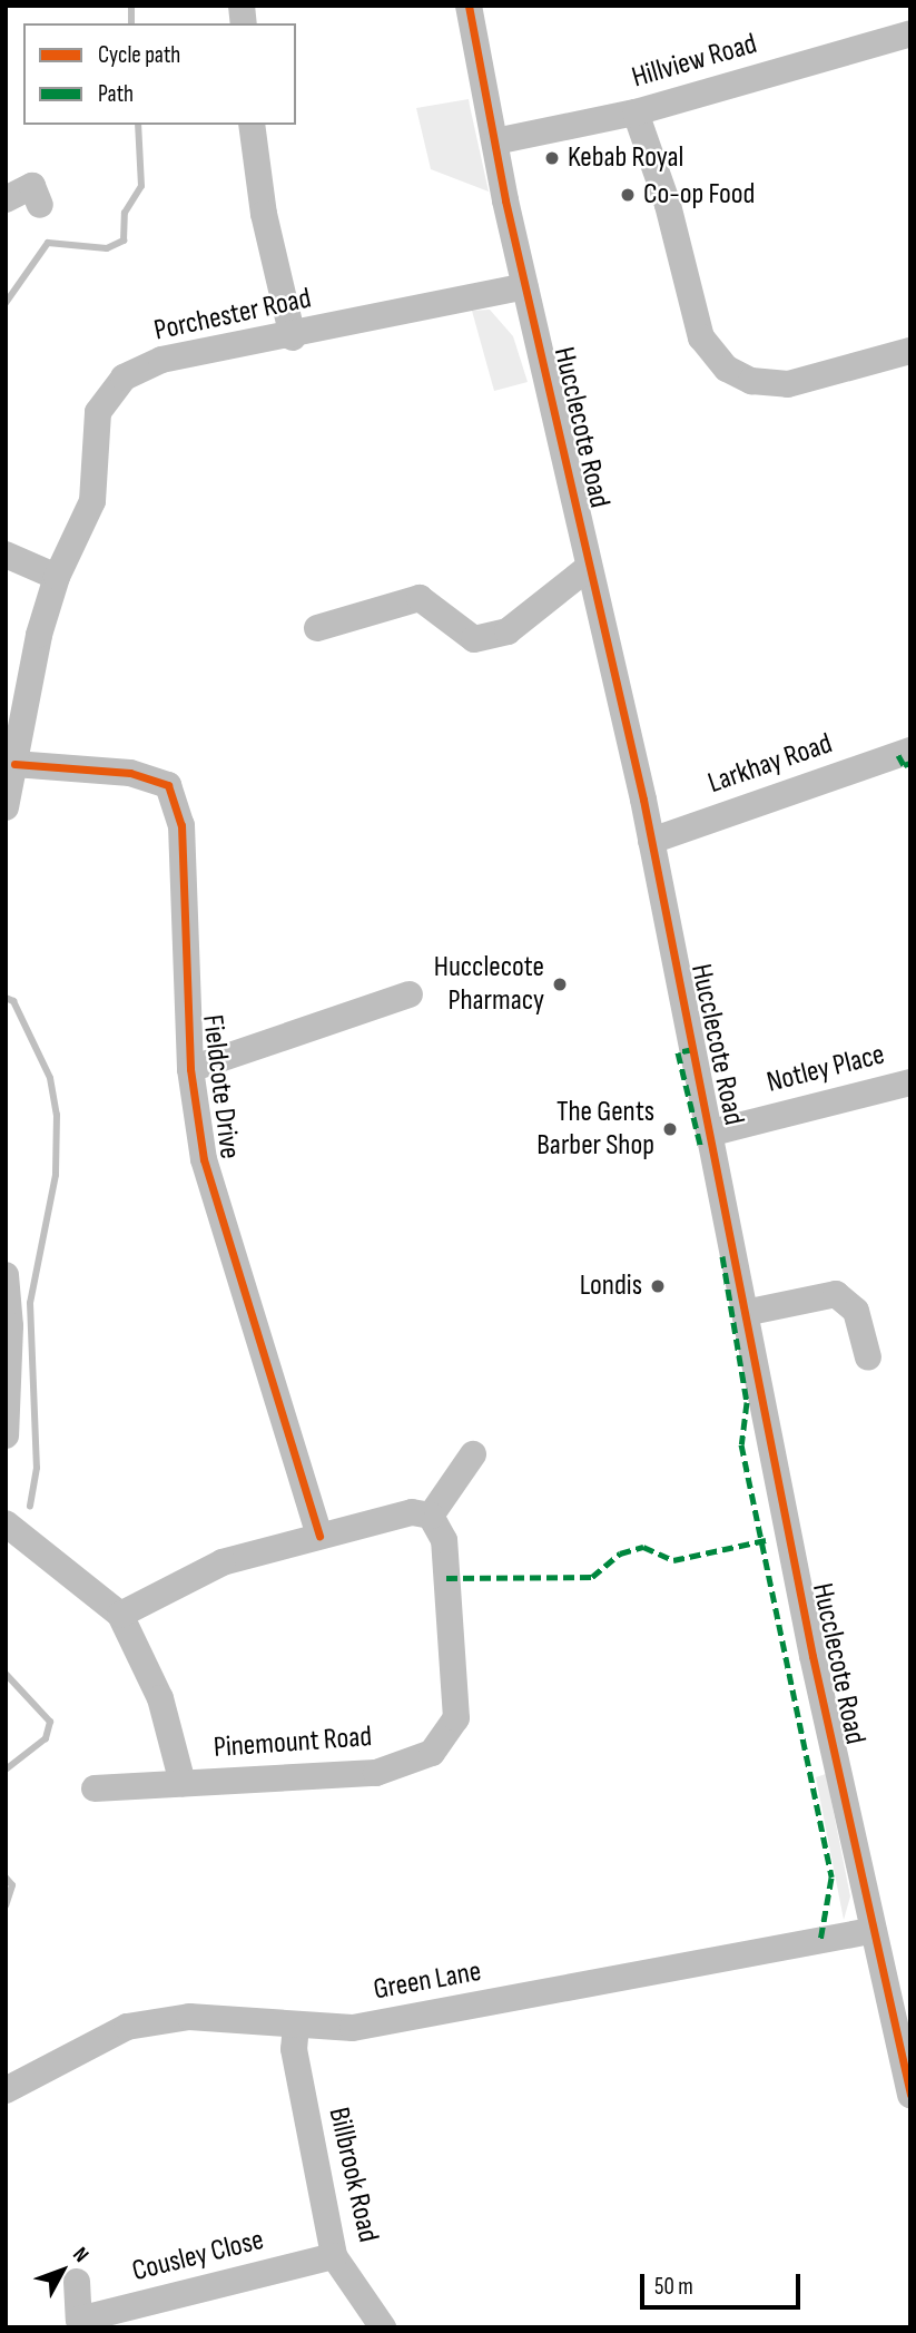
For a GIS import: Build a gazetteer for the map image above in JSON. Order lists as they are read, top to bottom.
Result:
{
  "streets": {
    "street": [
      "Hillview Road",
      "Porchester Road",
      "Hucclecote Road",
      "Larkhay Road",
      "Notley Place",
      "Fieldcote Drive",
      "Pinemount Road",
      "Green Lane",
      "Billbrook Road",
      "Cousley Close"
    ]
  },
  "crossings": [
    ["Hillview Road", "Hucclecote Road"],
    ["Porchester Road", "Hucclecote Road"],
    ["Porchester Road", "Fieldcote Drive"],
    ["Hucclecote Road", "Larkhay Road"],
    ["Hucclecote Road", "Notley Place"],
    ["Hucclecote Road", "Green Lane"],
    ["Green Lane", "Billbrook Road"],
    ["Billbrook Road", "Cousley Close"]
  ],
  "places": [
    "Kebab Royal",
    "Co-op Food",
    "Hucclecote Pharmacy",
    "The Gents Barber Shop",
    "Londis"
  ],
  "legend": ["Cycle path", "Path"],
  "scale_bar": "50 m",
  "north": "top right"
}
